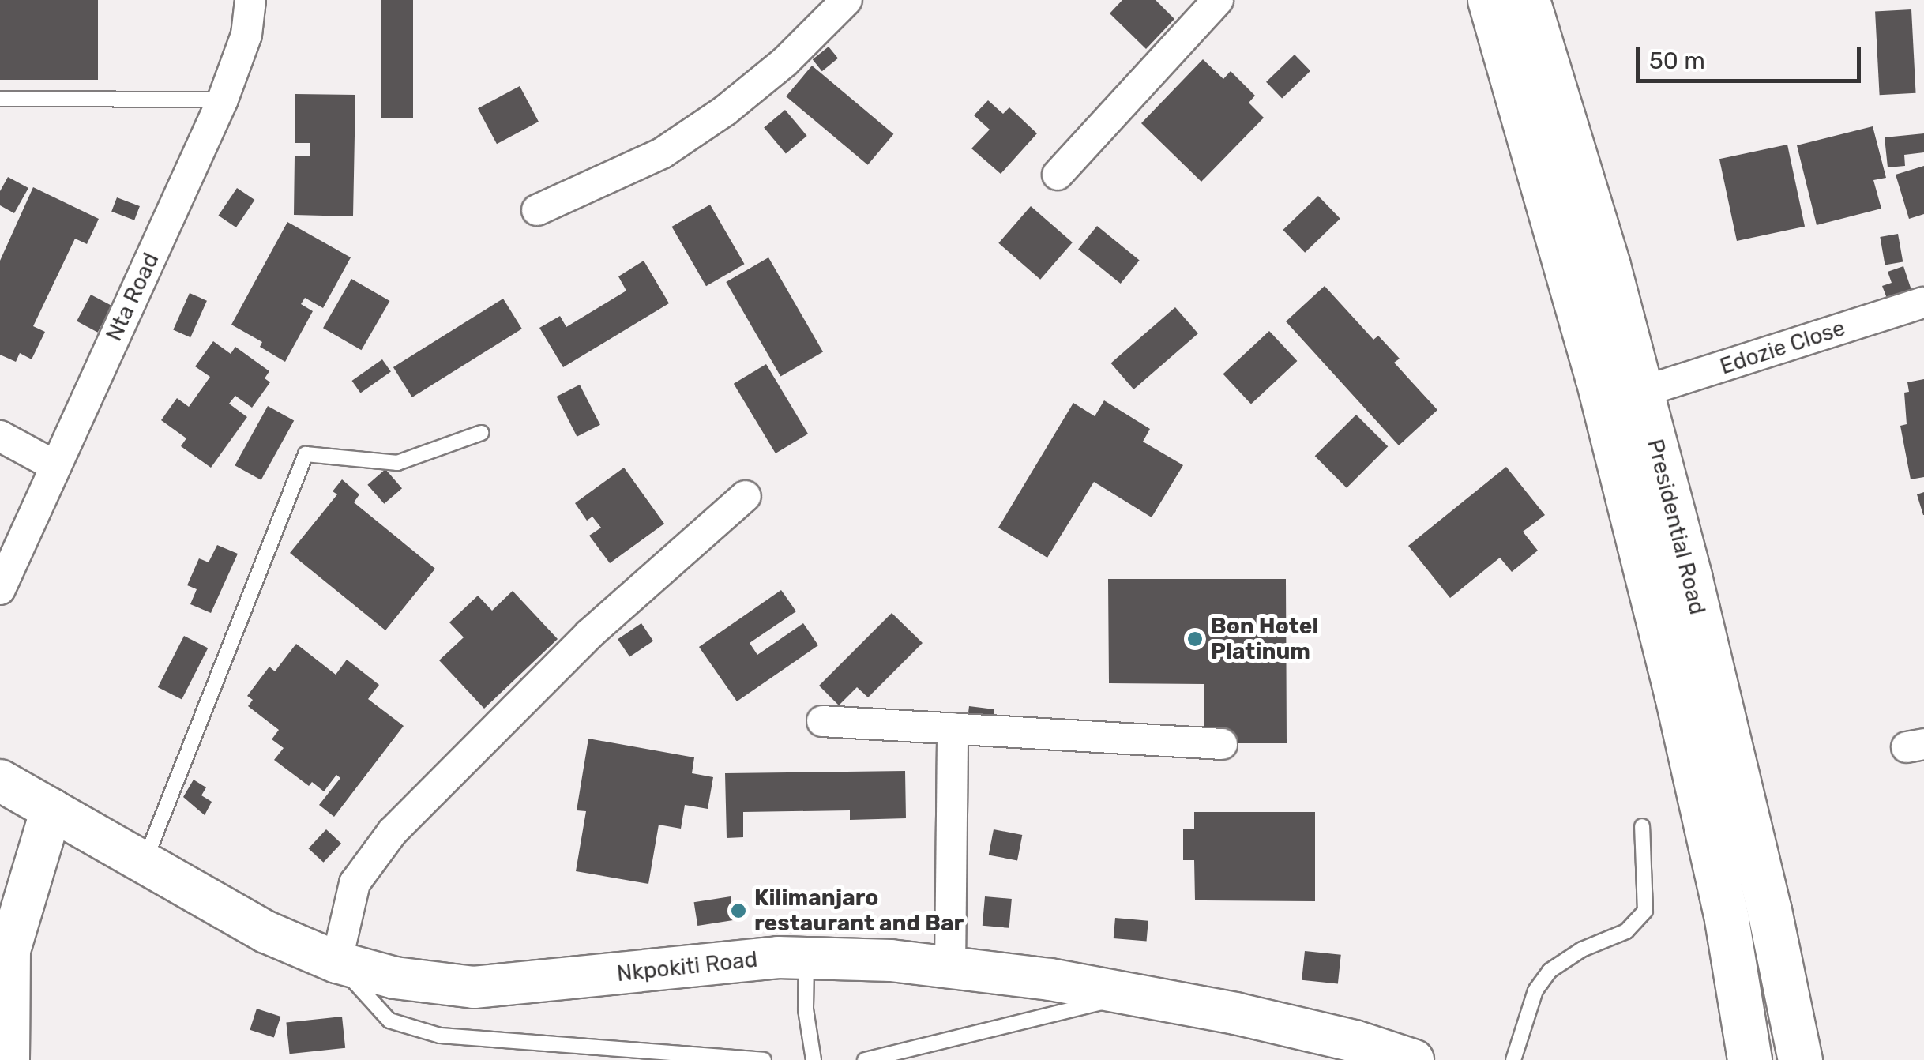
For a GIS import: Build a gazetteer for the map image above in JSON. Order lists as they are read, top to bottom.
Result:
{
  "streets": {
    "main road": ["Presidential Road", "Nkpokiti Road"],
    "street": ["Nta Road", "Edozie Close"]
  },
  "crossings": [
    ["Edozie Close", "Presidential Road"]
  ],
  "places": ["Bon Hotel Platinum", "Kilimanjaro restaurant and Bar"],
  "scale_bar": "50 m"
}
